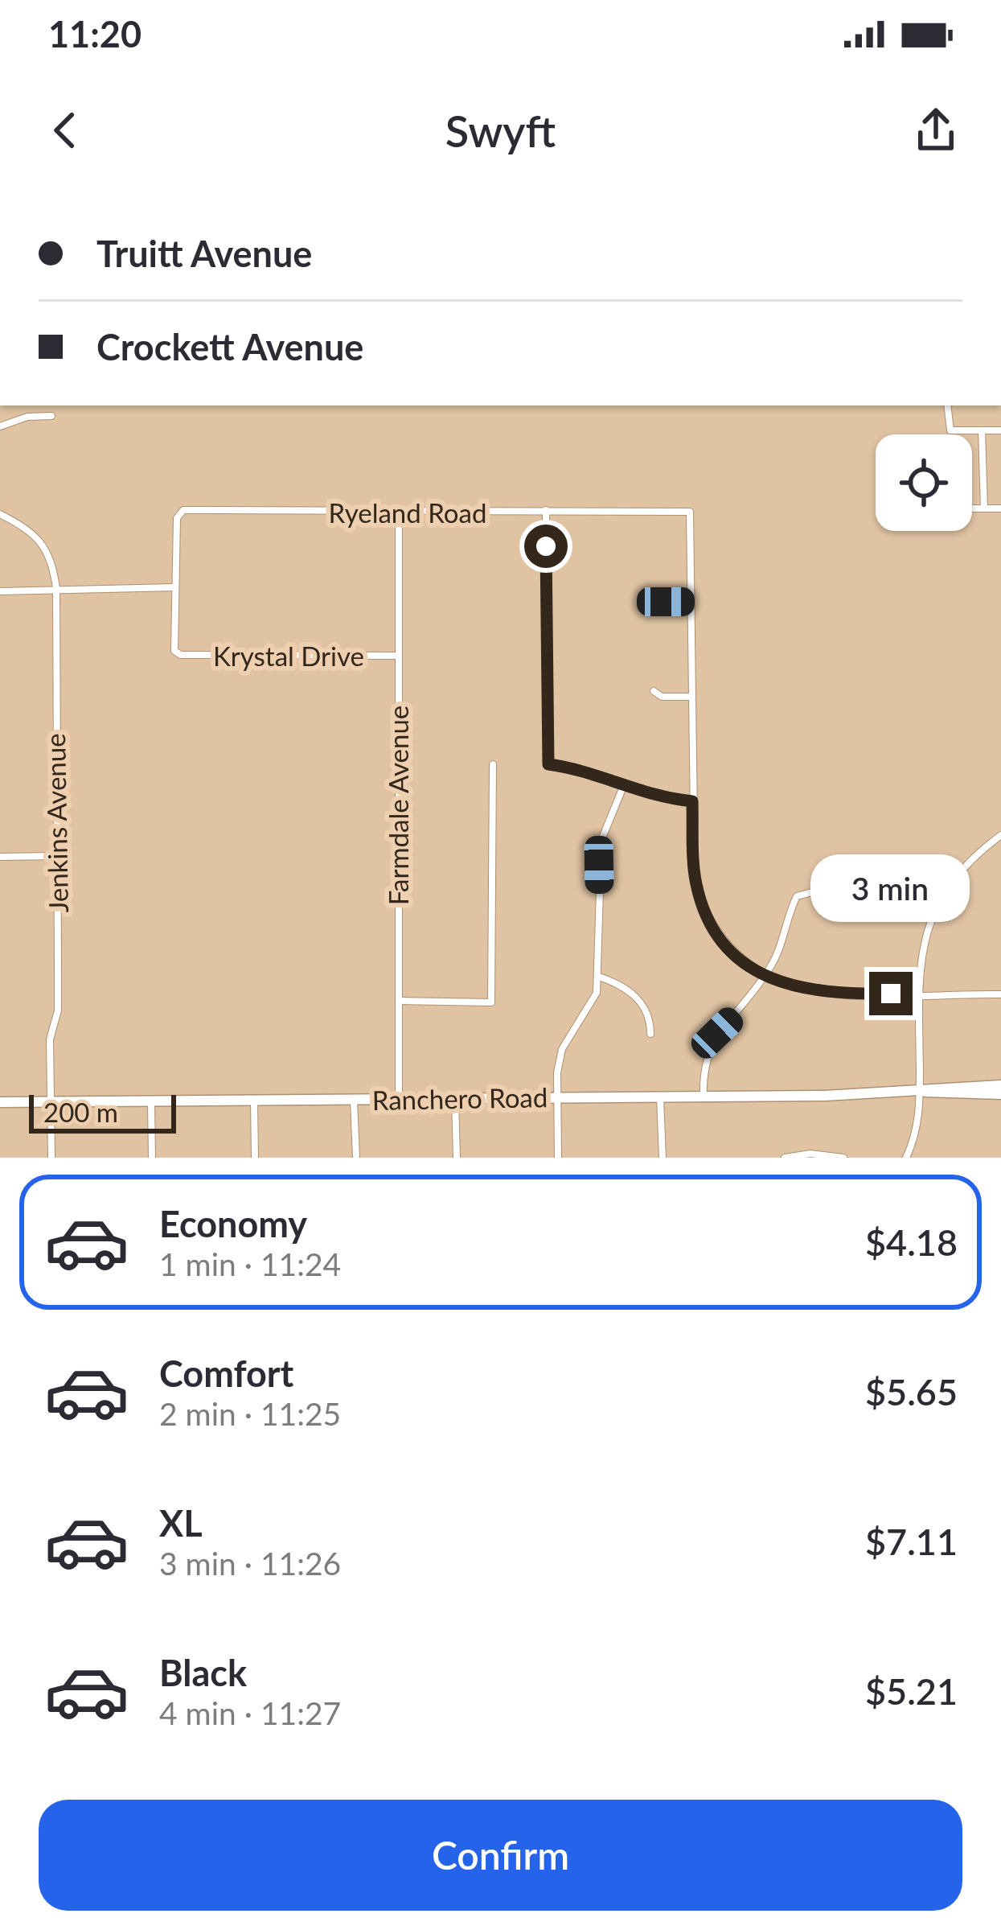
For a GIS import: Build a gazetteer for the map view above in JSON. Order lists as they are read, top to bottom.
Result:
{
  "streets": {
    "main road": ["Ranchero Road"],
    "street": [
      "Ryeland Road",
      "Krystal Drive",
      "Farmdale Avenue",
      "Jenkins Avenue"
    ]
  },
  "crossings": [
    ["Ryeland Road", "Krystal Drive"],
    ["Ryeland Road", "Farmdale Avenue"],
    ["Krystal Drive", "Farmdale Avenue"],
    ["Farmdale Avenue", "Ranchero Road"],
    ["Jenkins Avenue", "Ranchero Road"]
  ],
  "scale_bar": "200 m",
  "page": {
    "status": "11:20",
    "header": "Swyft",
    "banner": ["Truitt Avenue", "Crockett Avenue"],
    "bubble": "3 min",
    "scale": "200 m",
    "list": [
      {
        "name": "Economy",
        "note": "1 min · 11:24",
        "value": "$4.18"
      },
      {
        "name": "Comfort",
        "note": "2 min · 11:25",
        "value": "$5.65"
      },
      {
        "name": "XL",
        "note": "3 min · 11:26",
        "value": "$7.11"
      },
      {
        "name": "Black",
        "note": "4 min · 11:27",
        "value": "$5.21"
      }
    ],
    "buttons": "Confirm"
  }
}
